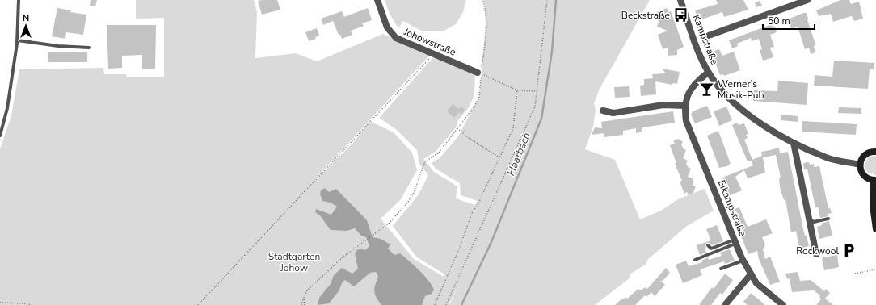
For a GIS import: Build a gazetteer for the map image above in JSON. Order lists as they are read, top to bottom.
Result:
{
  "streets": {
    "street": ["Kampstraße", "Johowstraße", "Eikampstraße"]
  },
  "crossings": [
    ["Kampstraße", "Eikampstraße"]
  ],
  "water": ["Haarbach"],
  "parks": ["Stadtgarten Johow"],
  "places": {
    "bus stop": ["Beckstraße"],
    "bar": ["Werner's Musik-Pub"],
    "parking": ["Rockwool"]
  },
  "scale_bar": "50 m",
  "north": "top"
}
